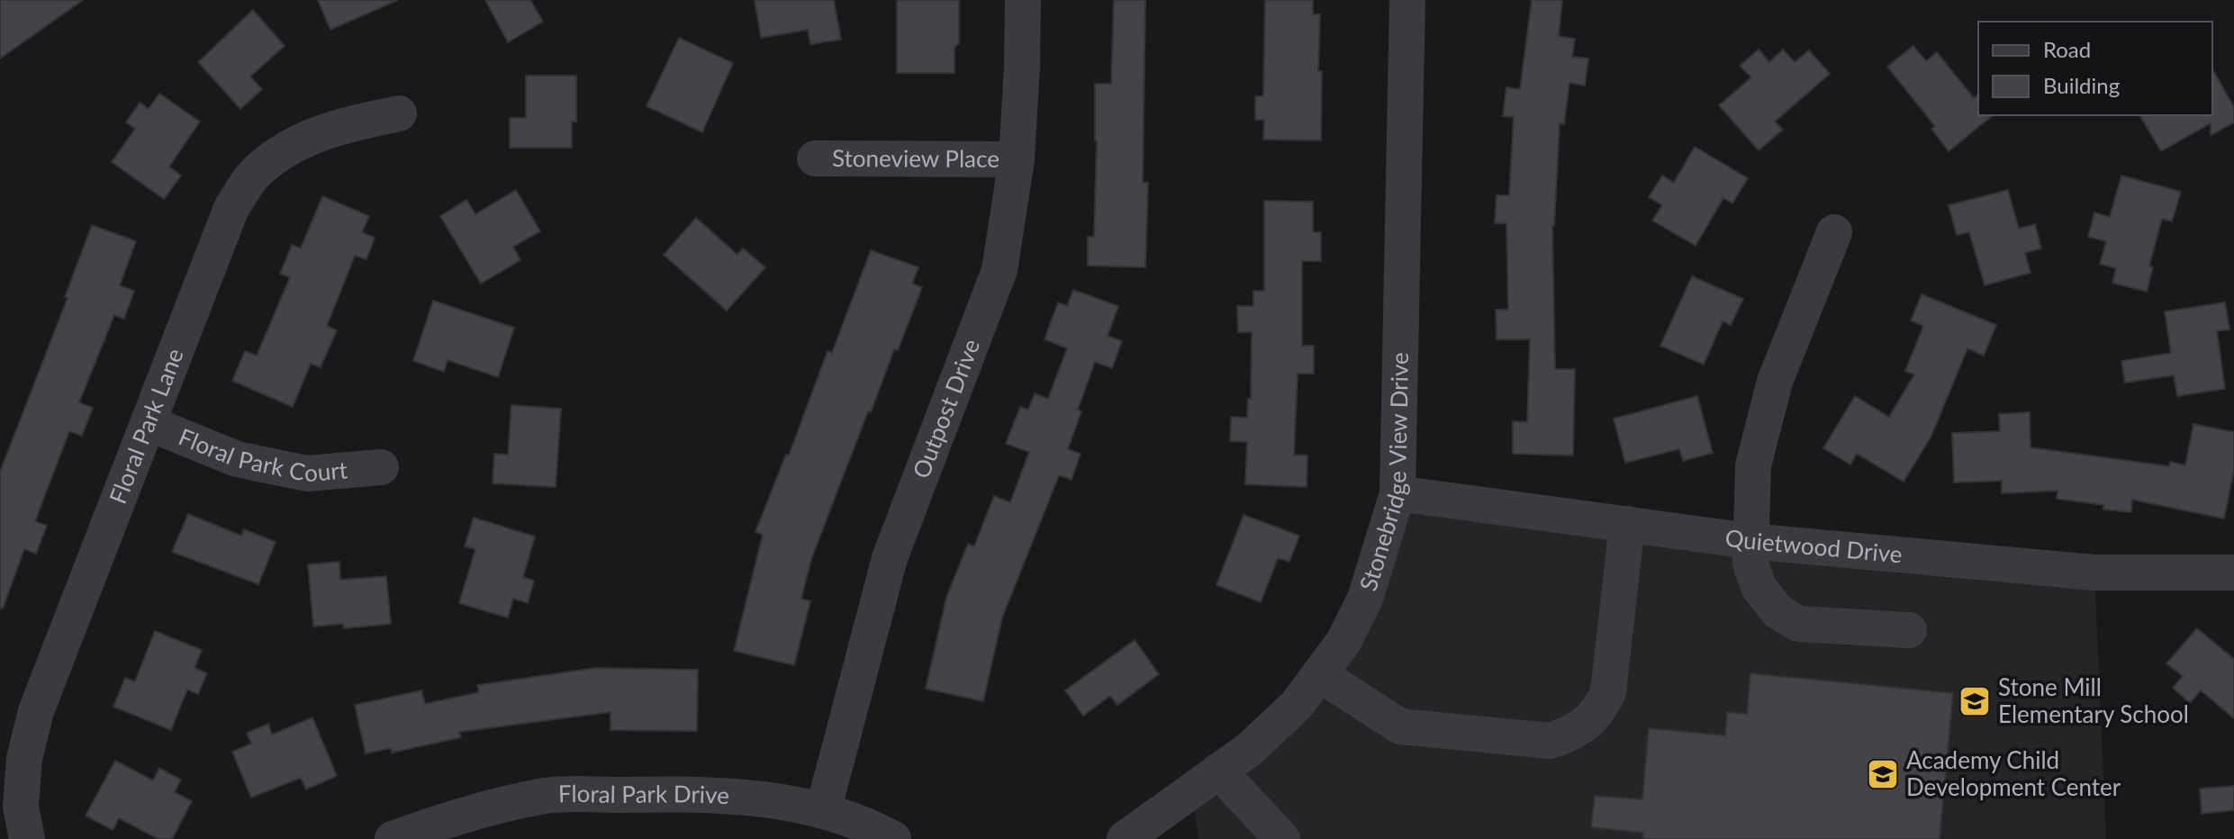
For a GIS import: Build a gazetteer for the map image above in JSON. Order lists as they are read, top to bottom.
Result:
{
  "streets": {
    "street": [
      "Stoneview Place",
      "Outpost Drive",
      "Floral Park Lane",
      "Floral Park Court",
      "Stonebridge View Drive",
      "Quietwood Drive",
      "Floral Park Drive"
    ]
  },
  "crossings": [
    ["Stoneview Place", "Outpost Drive"],
    ["Outpost Drive", "Floral Park Drive"],
    ["Floral Park Lane", "Floral Park Court"],
    ["Stonebridge View Drive", "Quietwood Drive"]
  ],
  "places": {
    "school or university": ["Stone Mill Elementary School", "Academy Child Development Center"]
  },
  "legend": ["Road", "Building"]
}
